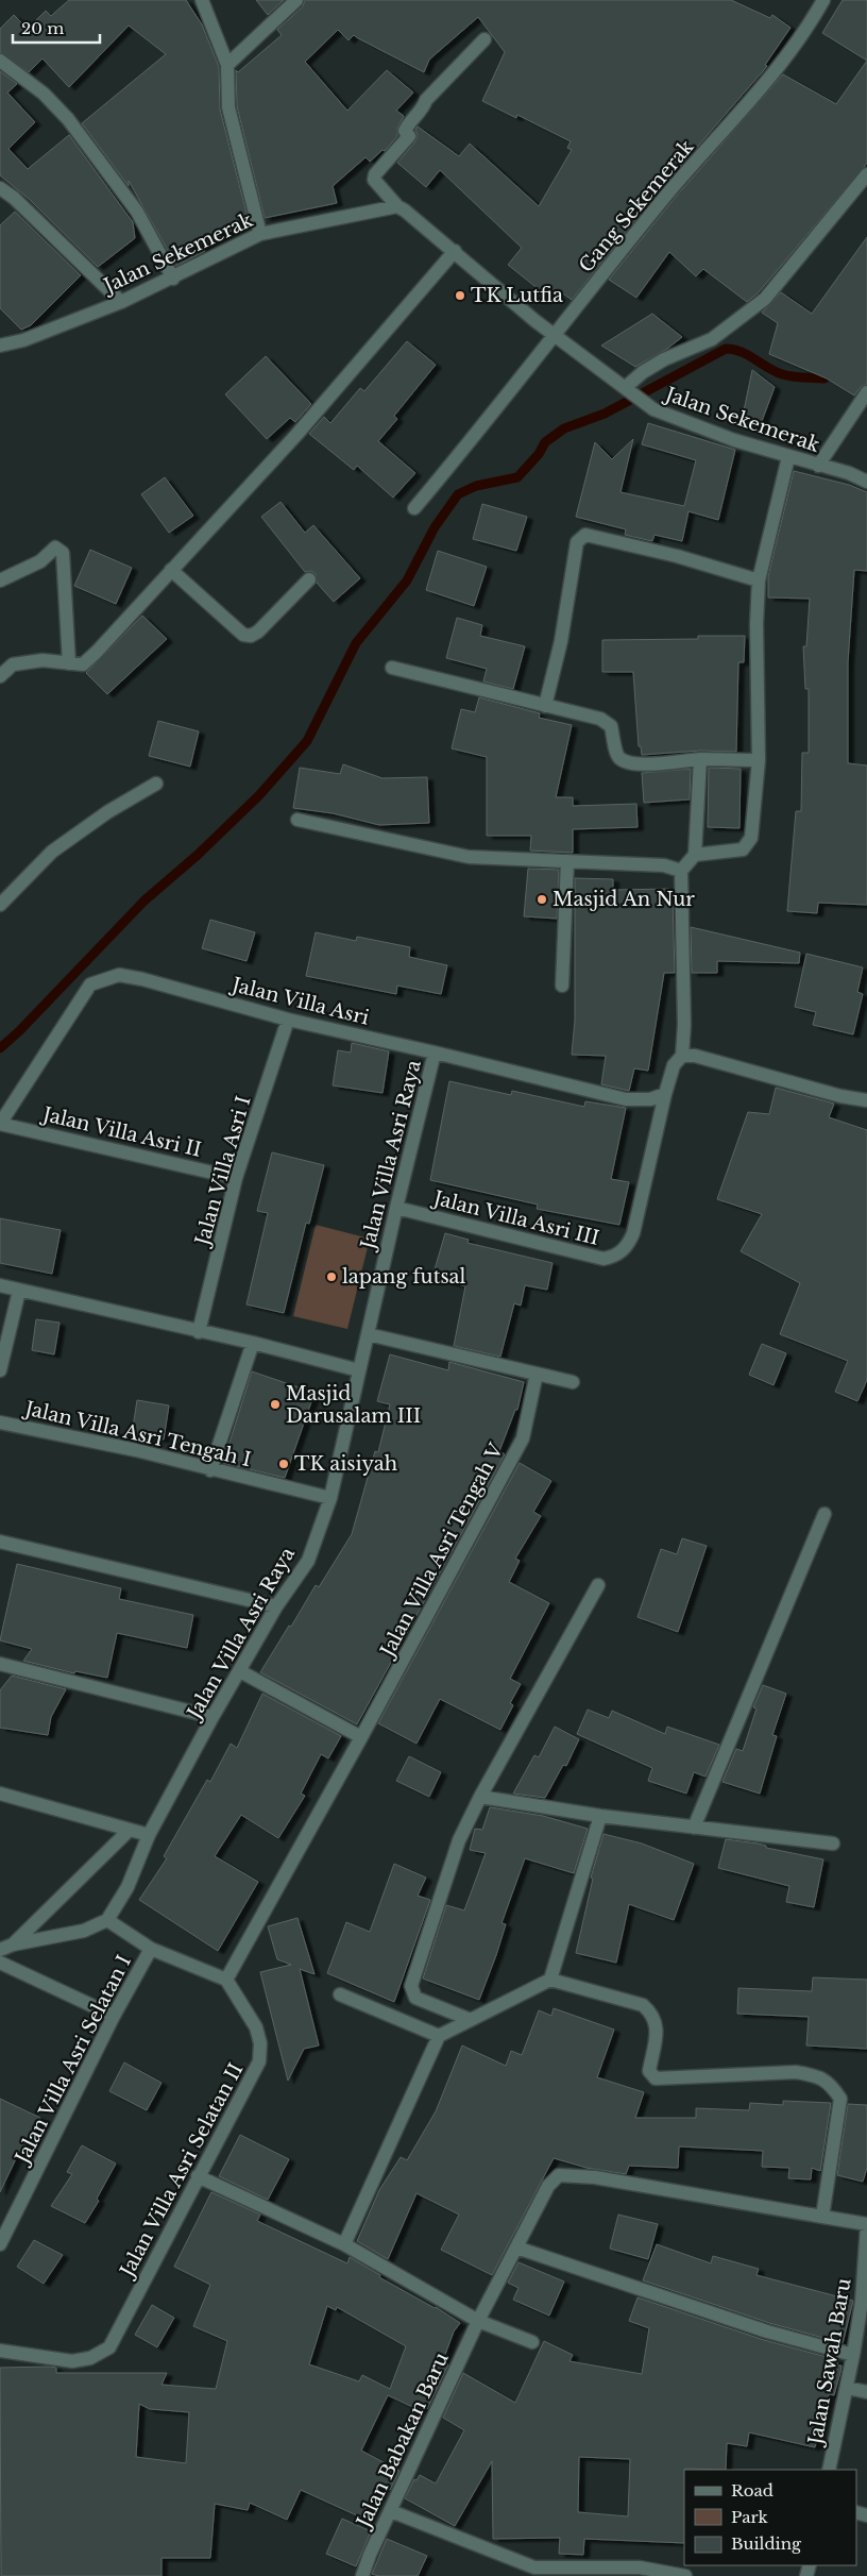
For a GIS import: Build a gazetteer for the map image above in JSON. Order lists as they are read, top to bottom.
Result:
{
  "streets": {
    "street": [
      "Gang Sekemerak",
      "Jalan Sekemerak",
      "Jalan Villa Asri",
      "Jalan Villa Asri II",
      "Jalan Villa Asri Raya",
      "Jalan Villa Asri I",
      "Jalan Villa Asri III",
      "Jalan Villa Asri Tengah I",
      "Jalan Villa Asri Tengah V",
      "Jalan Villa Asri Selatan I",
      "Jalan Villa Asri Selatan II",
      "Jalan Sawah Baru",
      "Jalan Babakan Baru"
    ]
  },
  "crossings": [
    ["Gang Sekemerak", "Jalan Sekemerak"],
    ["Jalan Villa Asri", "Jalan Villa Asri II"],
    ["Jalan Villa Asri", "Jalan Villa Asri Raya"],
    ["Jalan Villa Asri", "Jalan Villa Asri I"],
    ["Jalan Villa Asri", "Jalan Villa Asri III"],
    ["Jalan Villa Asri II", "Jalan Villa Asri I"],
    ["Jalan Villa Asri Raya", "Jalan Villa Asri III"],
    ["Jalan Villa Asri Raya", "Jalan Villa Asri Tengah I"],
    ["Jalan Villa Asri Tengah V", "Jalan Villa Asri Selatan II"]
  ],
  "places": [
    "TK Lutfia",
    "Masjid An Nur",
    "lapang futsal",
    "Masjid Darusalam III",
    "TK aisiyah"
  ],
  "legend": ["Road", "Park", "Building"],
  "scale_bar": "20 m"
}
